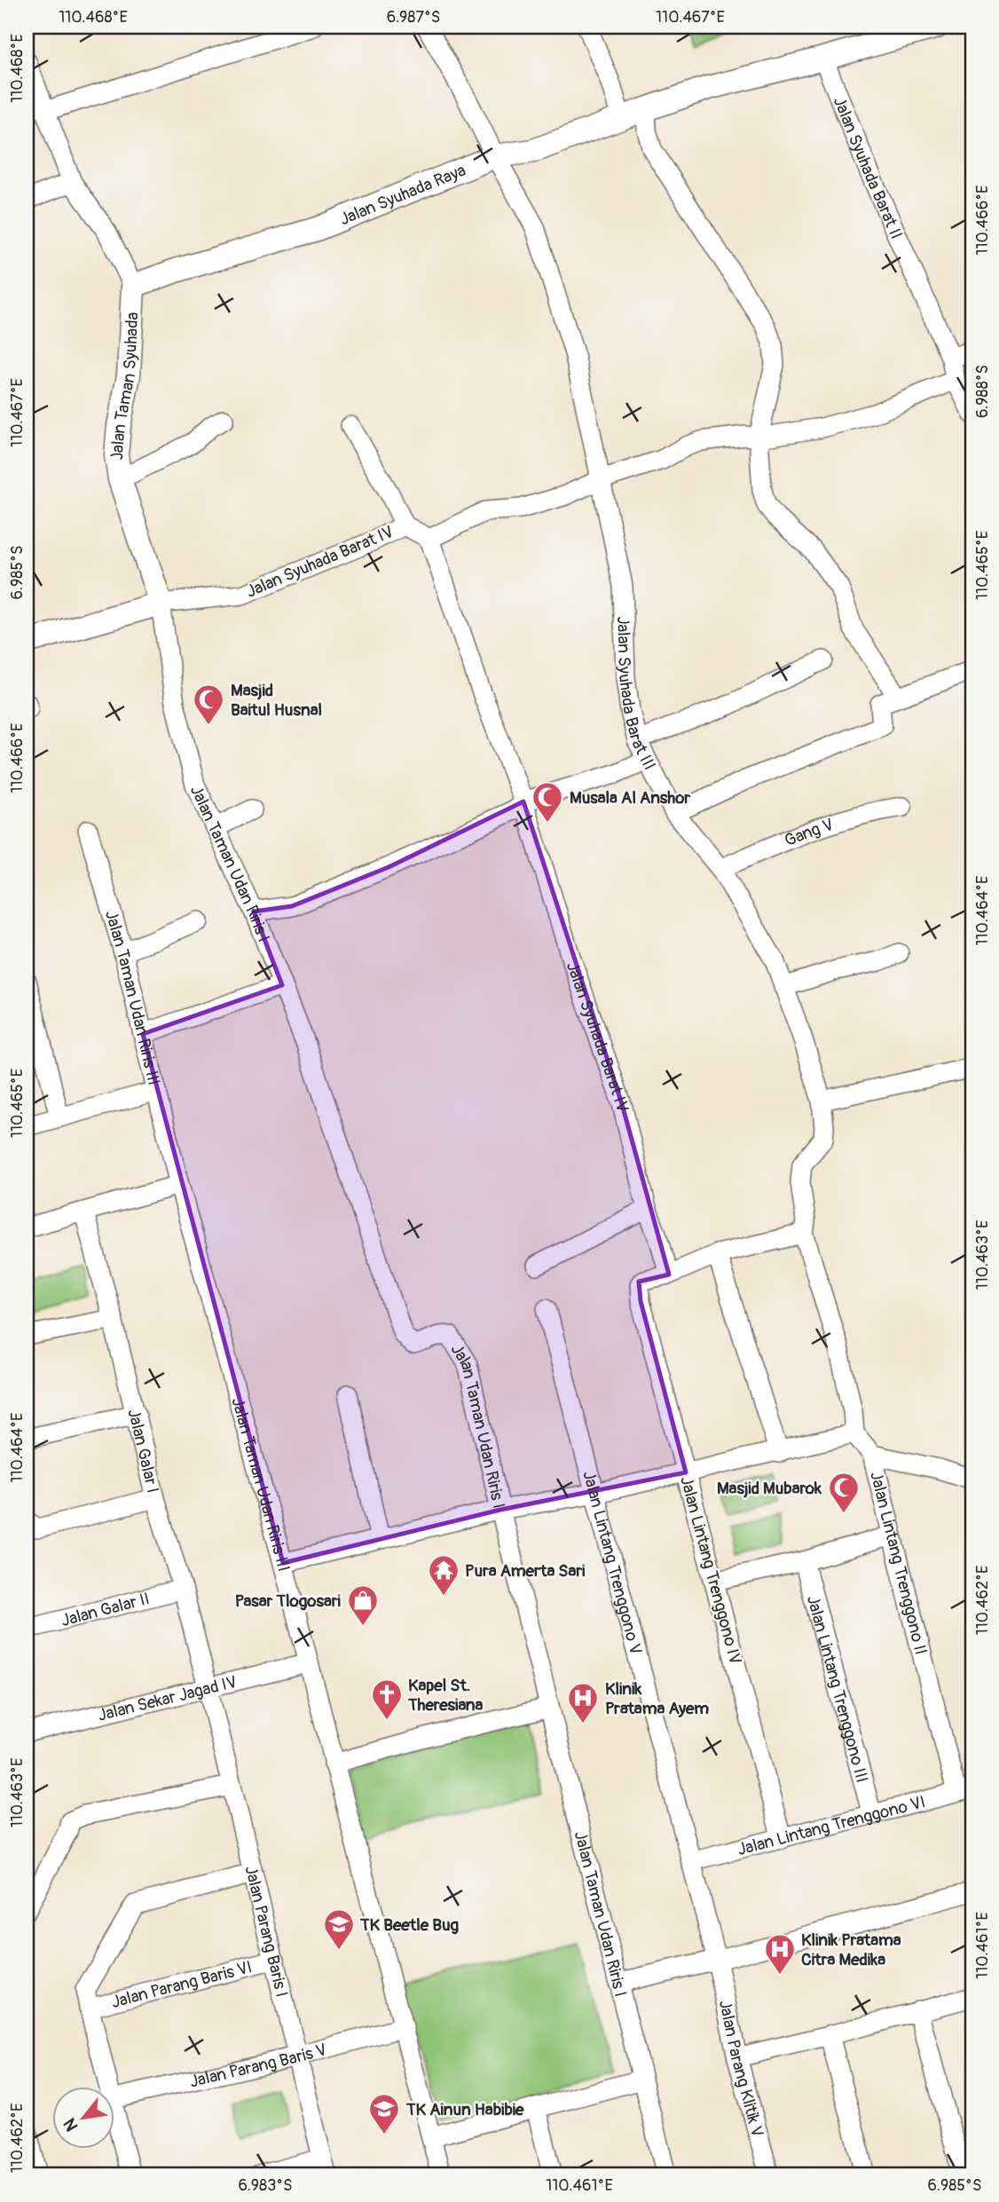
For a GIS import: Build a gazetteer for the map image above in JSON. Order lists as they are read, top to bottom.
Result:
{
  "streets": {
    "street": [
      "Jalan Syuhada Barat II",
      "Jalan Syuhada Raya",
      "Jalan Taman Syuhada",
      "Jalan Syuhada Barat IV",
      "Jalan Syuhada Barat III",
      "Gang V",
      "Jalan Taman Udan Riris I",
      "Jalan Taman Udan Riris III",
      "Jalan Galar I",
      "Jalan Lintang Trenggono V",
      "Jalan Lintang Trenggono II",
      "Jalan Lintang Trenggono IV",
      "Jalan Galar II",
      "Jalan Lintang Trenggono III",
      "Jalan Sekar Jagad IV",
      "Jalan Lintang Trenggono VI",
      "Jalan Parang Baris I",
      "Jalan Parang Baris VI",
      "Jalan Parang Baris V",
      "Jalan Parang Klitik V"
    ]
  },
  "crossings": [
    ["Jalan Syuhada Barat II", "Jalan Syuhada Raya"],
    ["Jalan Syuhada Raya", "Jalan Taman Syuhada"],
    ["Jalan Syuhada Raya", "Jalan Syuhada Barat III"],
    ["Jalan Taman Syuhada", "Jalan Syuhada Barat IV"],
    ["Jalan Taman Syuhada", "Jalan Taman Udan Riris I"],
    ["Jalan Syuhada Barat IV", "Jalan Taman Udan Riris I"],
    ["Jalan Syuhada Barat IV", "Jalan Lintang Trenggono IV"],
    ["Jalan Syuhada Barat III", "Gang V"],
    ["Jalan Taman Udan Riris III", "Jalan Sekar Jagad IV"],
    ["Jalan Taman Udan Riris III", "Jalan Parang Baris V"],
    ["Jalan Galar I", "Jalan Galar II"],
    ["Jalan Galar I", "Jalan Sekar Jagad IV"],
    ["Jalan Galar I", "Jalan Parang Baris I"],
    ["Jalan Lintang Trenggono V", "Jalan Lintang Trenggono VI"],
    ["Jalan Lintang Trenggono V", "Jalan Parang Klitik V"],
    ["Jalan Lintang Trenggono II", "Jalan Lintang Trenggono VI"],
    ["Jalan Lintang Trenggono IV", "Jalan Lintang Trenggono VI"],
    ["Jalan Lintang Trenggono III", "Jalan Lintang Trenggono VI"],
    ["Jalan Sekar Jagad IV", "Jalan Parang Baris I"],
    ["Jalan Parang Baris I", "Jalan Parang Baris VI"],
    ["Jalan Parang Baris I", "Jalan Parang Baris V"]
  ],
  "places": {
    "mosque": ["Masjid Baitul Husnal", "Musala Al Anshor", "Masjid Mubarok"],
    "temple": ["Pura Amerta Sari"],
    "shop": ["Pasar Tlogosari"],
    "church": ["Kapel St. Theresiana"],
    "hospital": ["Klinik Pratama Ayem", "Klinik Pratama Citra Medika"],
    "school or university": ["TK Beetle Bug", "TK Ainun Habibie"]
  },
  "north": "bottom left",
  "coordinates": [
    "110.468°E",
    "6.987°S",
    "110.467°E",
    "110.466°E",
    "6.988°S",
    "110.465°E",
    "6.985°S",
    "110.464°E",
    "110.463°E",
    "110.462°E",
    "110.461°E",
    "6.983°S"
  ]
}
